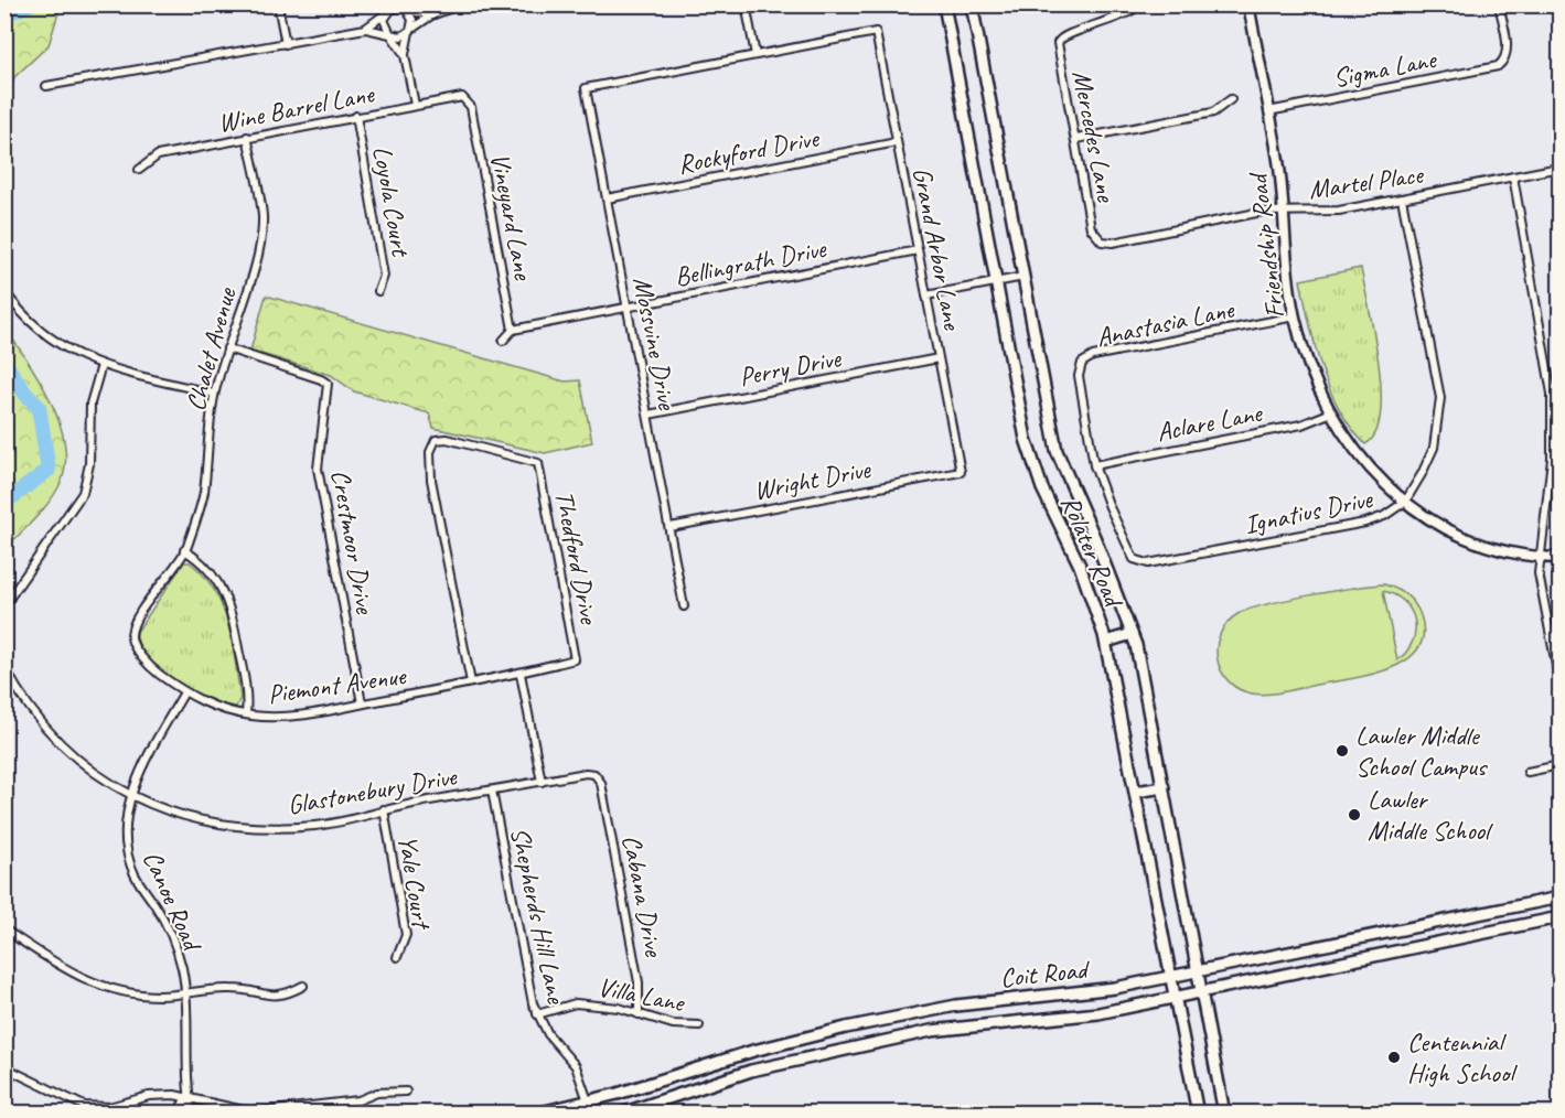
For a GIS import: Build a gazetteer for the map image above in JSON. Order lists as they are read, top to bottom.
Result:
{
  "streets": {
    "main road": ["Rolater Road", "Coit Road"],
    "street": [
      "Sigma Lane",
      "Wine Barrel Lane",
      "Mercedes Lane",
      "Rockyford Drive",
      "Martel Place",
      "Loyola Court",
      "Vineyard Lane",
      "Friendship Road",
      "Grand Arbor Lane",
      "Bellingrath Drive",
      "Anastasia Lane",
      "Mossvine Drive",
      "Chalet Avenue",
      "Perry Drive",
      "Aclare Lane",
      "Wright Drive",
      "Ignatius Drive",
      "Crestmoor Drive",
      "Thedford Drive",
      "Piemont Avenue",
      "Glastonebury Drive",
      "Yale Court",
      "Cabana Drive",
      "Canoe Road",
      "Shepherds Hill Lane",
      "Villa Lane"
    ]
  },
  "crossings": [
    ["Sigma Lane", "Friendship Road"],
    ["Wine Barrel Lane", "Loyola Court"],
    ["Wine Barrel Lane", "Vineyard Lane"],
    ["Wine Barrel Lane", "Chalet Avenue"],
    ["Mercedes Lane", "Martel Place"],
    ["Rockyford Drive", "Grand Arbor Lane"],
    ["Rockyford Drive", "Mossvine Drive"],
    ["Martel Place", "Friendship Road"],
    ["Martel Place", "Ignatius Drive"],
    ["Vineyard Lane", "Bellingrath Drive"],
    ["Friendship Road", "Anastasia Lane"],
    ["Friendship Road", "Aclare Lane"],
    ["Friendship Road", "Ignatius Drive"],
    ["Grand Arbor Lane", "Bellingrath Drive"],
    ["Grand Arbor Lane", "Mossvine Drive"],
    ["Grand Arbor Lane", "Perry Drive"],
    ["Grand Arbor Lane", "Wright Drive"],
    ["Bellingrath Drive", "Mossvine Drive"],
    ["Anastasia Lane", "Aclare Lane"],
    ["Anastasia Lane", "Ignatius Drive"],
    ["Mossvine Drive", "Perry Drive"],
    ["Mossvine Drive", "Wright Drive"],
    ["Chalet Avenue", "Crestmoor Drive"],
    ["Chalet Avenue", "Piemont Avenue"],
    ["Aclare Lane", "Ignatius Drive"],
    ["Crestmoor Drive", "Piemont Avenue"],
    ["Rolater Road", "Coit Road"],
    ["Thedford Drive", "Piemont Avenue"],
    ["Piemont Avenue", "Canoe Road"],
    ["Glastonebury Drive", "Yale Court"],
    ["Glastonebury Drive", "Cabana Drive"],
    ["Glastonebury Drive", "Canoe Road"],
    ["Glastonebury Drive", "Shepherds Hill Lane"],
    ["Cabana Drive", "Villa Lane"],
    ["Shepherds Hill Lane", "Coit Road"],
    ["Shepherds Hill Lane", "Villa Lane"]
  ],
  "places": ["Lawler Middle School Campus", "Lawler Middle School", "Centennial High School"]
}
